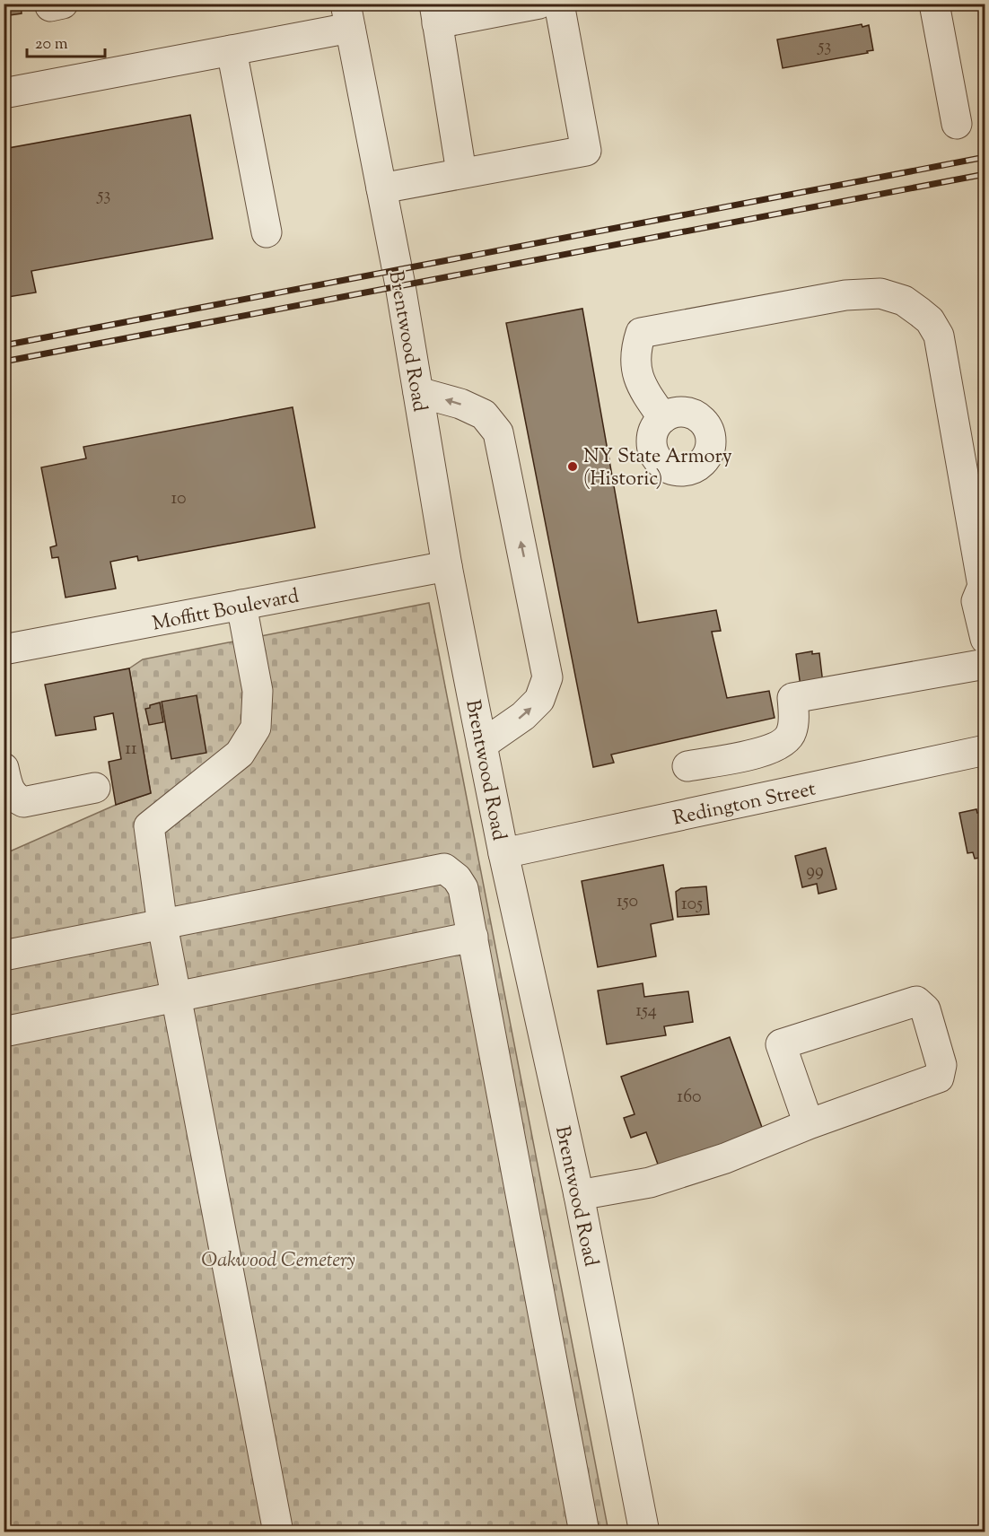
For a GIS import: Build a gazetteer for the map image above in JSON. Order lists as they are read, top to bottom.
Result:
{
  "streets": {
    "street": ["Brentwood Road", "Moffitt Boulevard", "Redington Street"]
  },
  "crossings": [
    ["Brentwood Road", "Moffitt Boulevard"],
    ["Brentwood Road", "Redington Street"]
  ],
  "parks": ["Oakwood Cemetery"],
  "places": ["NY State Armory (Historic)"],
  "house_numbers": [
    "53",
    "53",
    "10",
    "11",
    "99",
    "150",
    "105",
    "154",
    "160"
  ],
  "scale_bar": "20 m"
}
